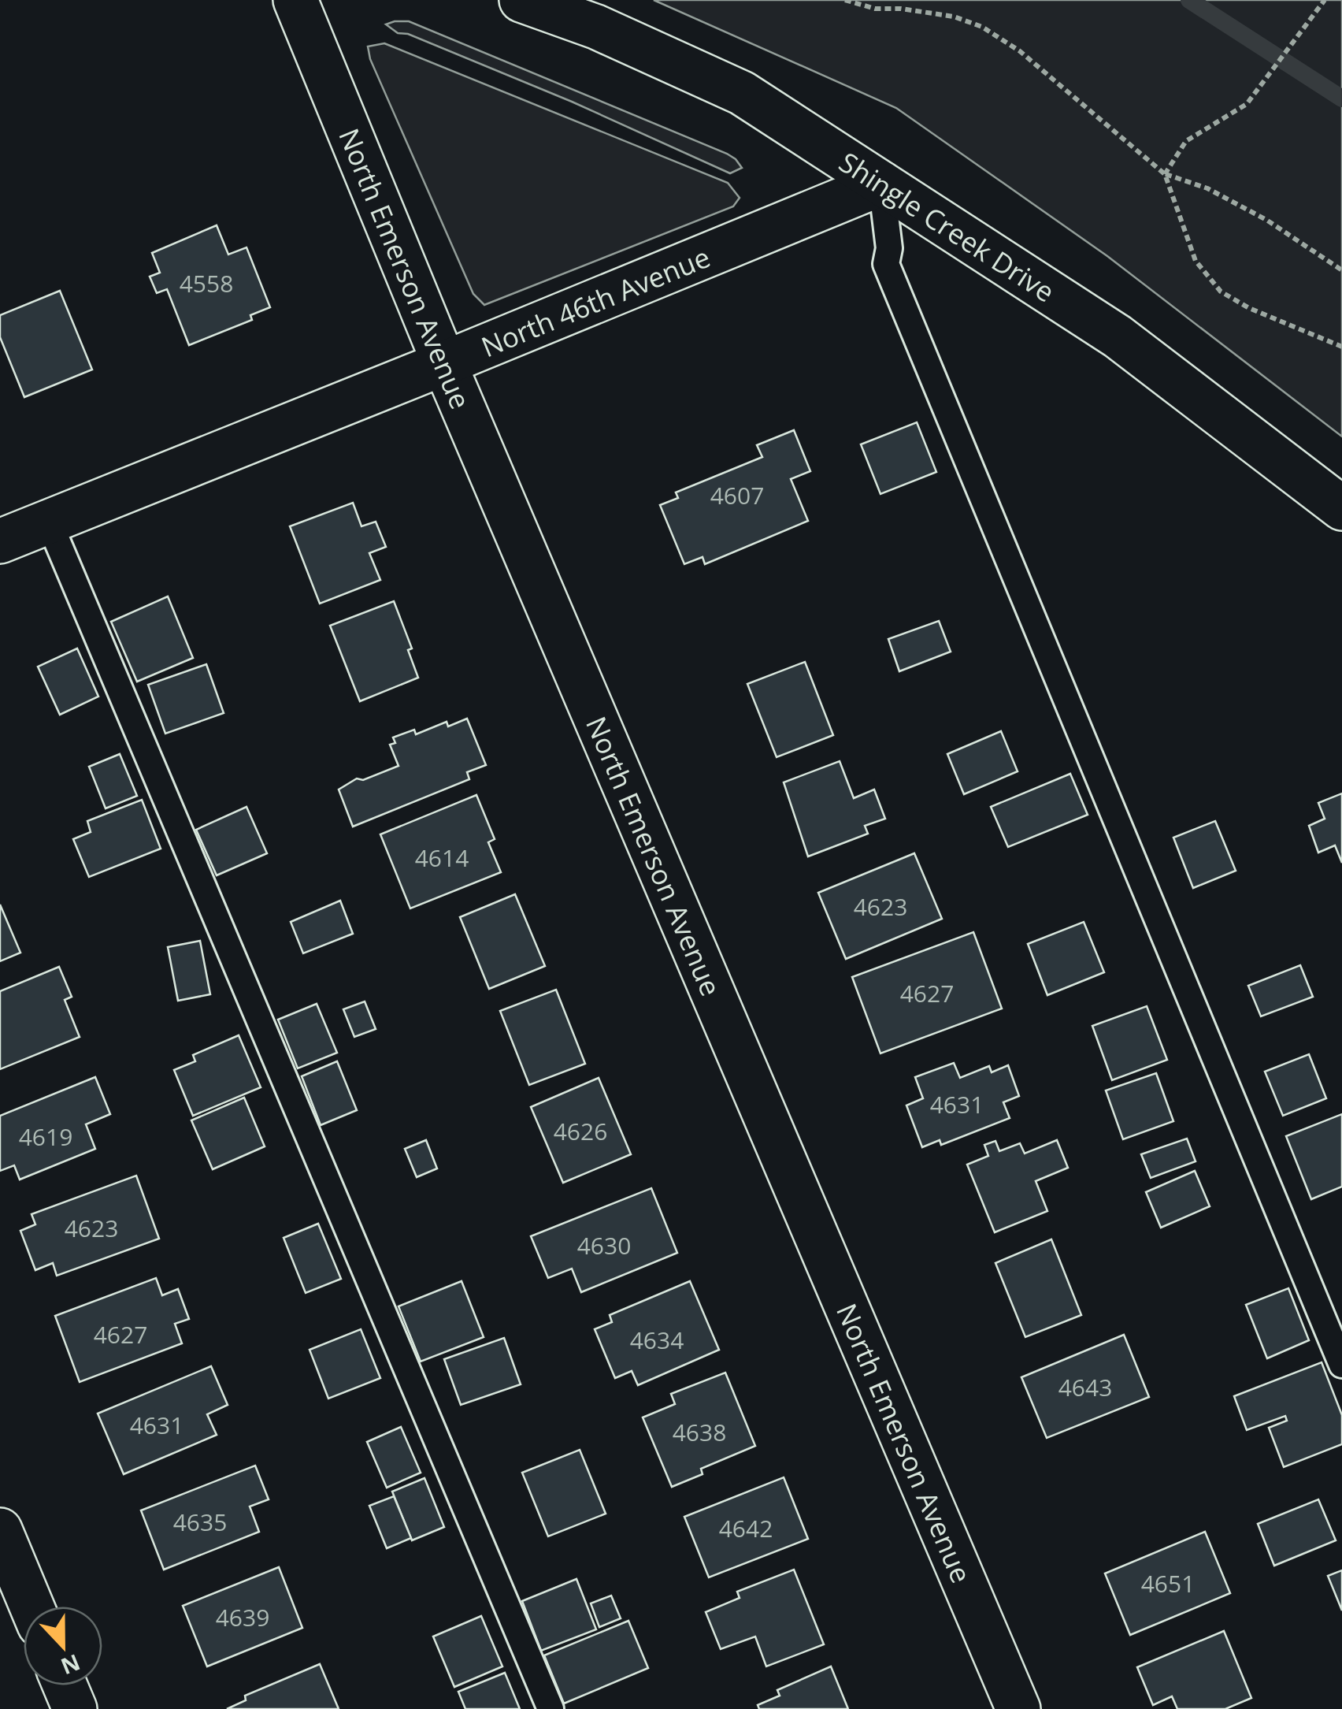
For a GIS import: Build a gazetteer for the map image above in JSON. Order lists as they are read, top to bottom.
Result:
{
  "streets": {
    "street": ["Shingle Creek Drive", "North Emerson Avenue", "North 46th Avenue"]
  },
  "crossings": [
    ["Shingle Creek Drive", "North 46th Avenue"],
    ["North Emerson Avenue", "North 46th Avenue"]
  ],
  "house_numbers": [
    "4558",
    "4607",
    "4614",
    "4623",
    "4627",
    "4631",
    "4626",
    "4619",
    "4623",
    "4630",
    "4627",
    "4634",
    "4643",
    "4631",
    "4638",
    "4635",
    "4642",
    "4651",
    "4639"
  ],
  "north": "bottom"
}
